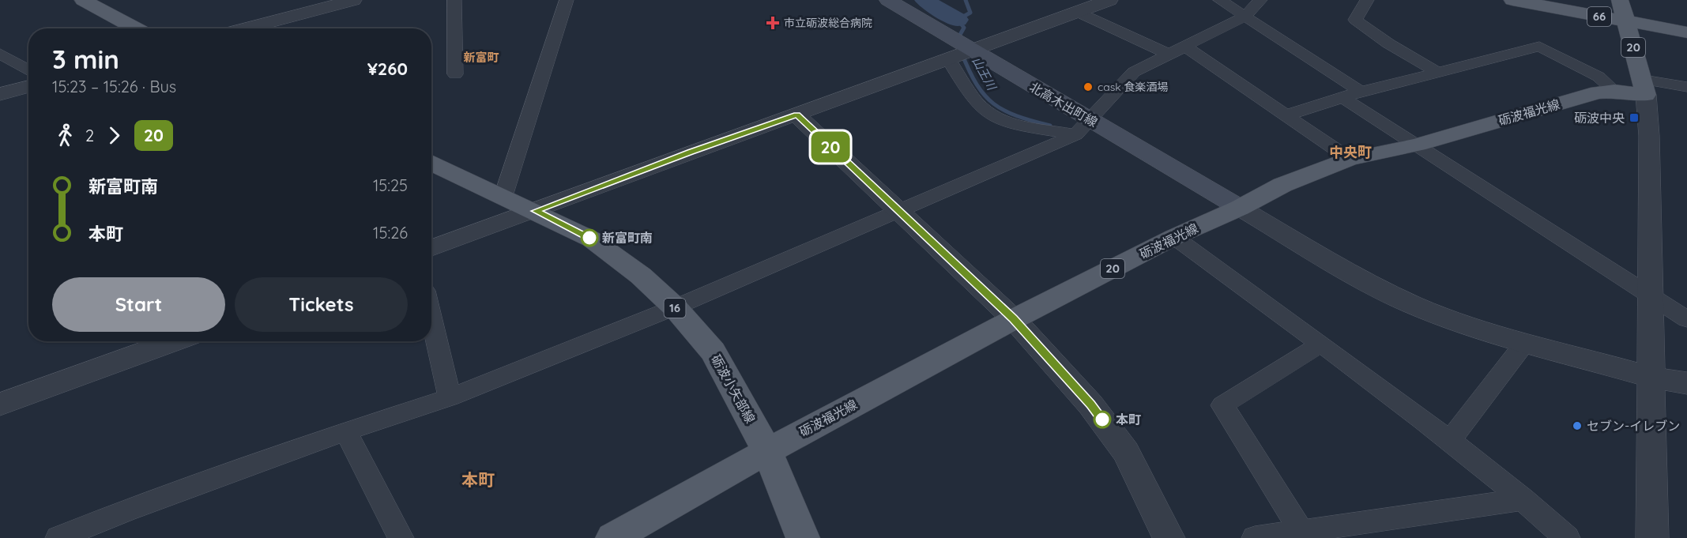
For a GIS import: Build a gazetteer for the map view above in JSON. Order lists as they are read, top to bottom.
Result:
{
  "streets": {
    "main road": [
      "66",
      "20",
      "北高木出町線",
      "砺波福光線",
      "16",
      "砺波小矢部線"
    ]
  },
  "crossings": [
    ["66", "20"],
    ["20", "砺波福光線"],
    ["北高木出町線", "砺波福光線"],
    ["砺波福光線", "砺波小矢部線"]
  ],
  "districts": ["新富町", "中央町", "本町"],
  "water": ["山王川"],
  "places": {
    "health": ["市立砺波総合病院"],
    "other": [
      "cask 食楽酒場",
      "新富町南",
      "本町",
      "セブン-イレブン"
    ],
    "transit": ["砺波中央"]
  },
  "lines": ["bus line 20"],
  "page": {
    "on_map": "20",
    "heading": ["3 min", "15:23 – 15:26 · Bus", "¥260"],
    "legs": ["2", "20"],
    "list": [
      {
        "name": "新富町南",
        "value": "15:25"
      },
      {
        "name": "本町",
        "value": "15:26"
      }
    ],
    "buttons": ["Start", "Tickets"]
  }
}
